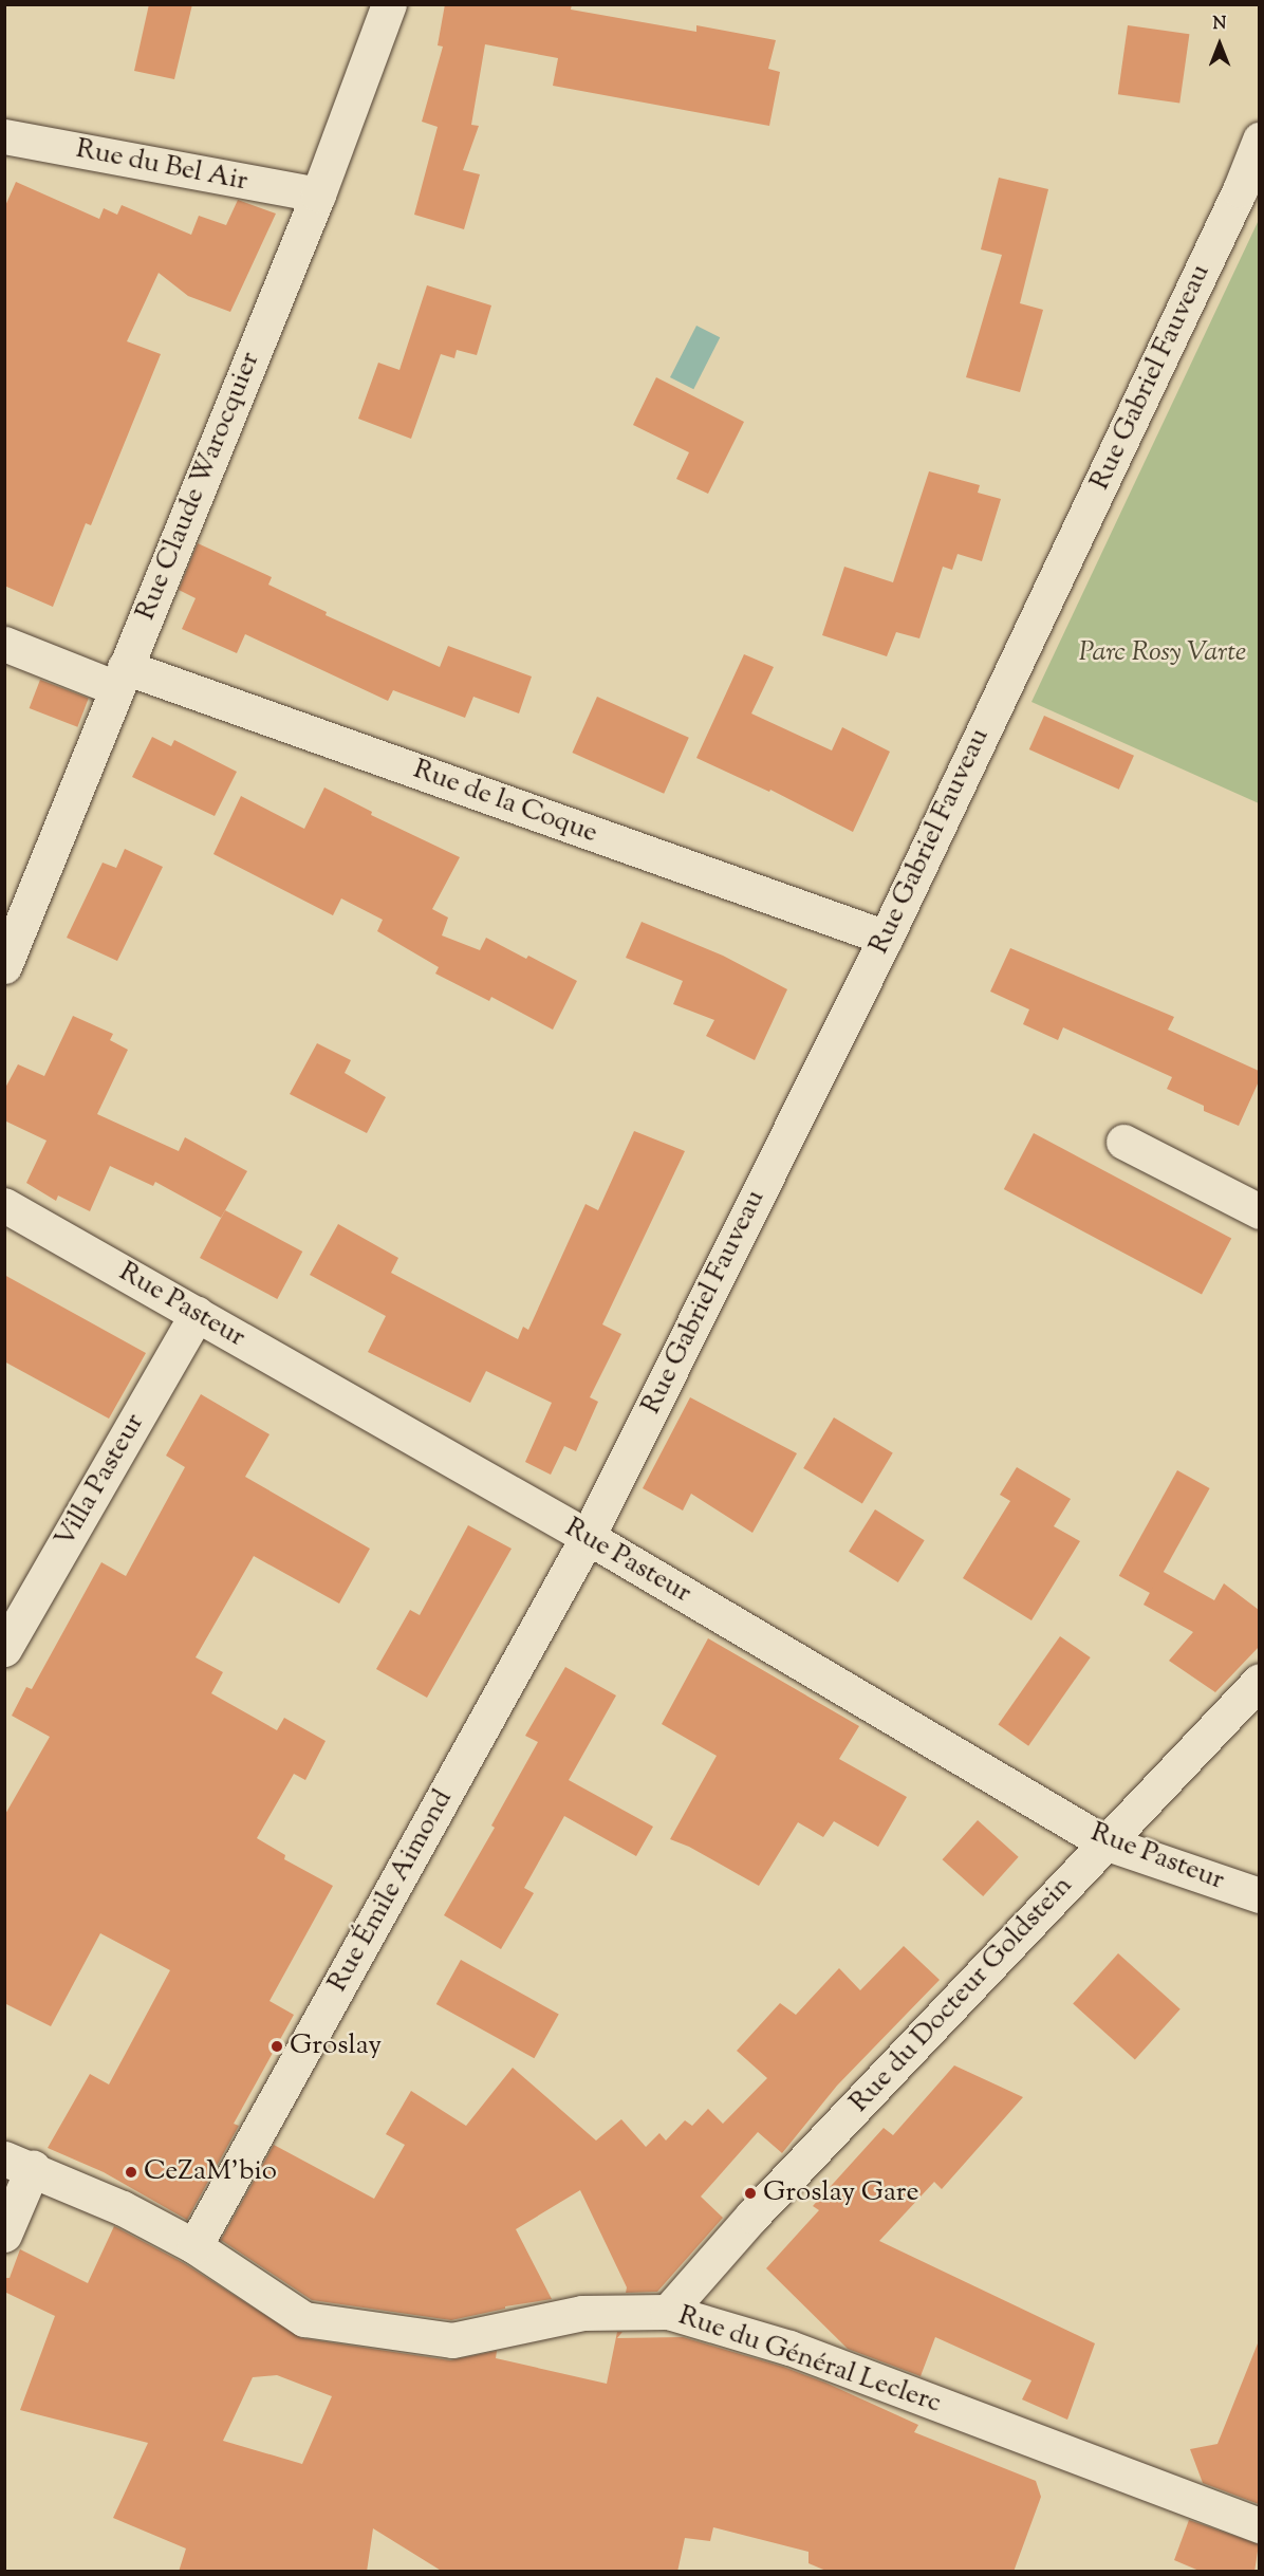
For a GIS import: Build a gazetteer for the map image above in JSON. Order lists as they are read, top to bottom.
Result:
{
  "streets": {
    "street": [
      "Rue du Bel Air",
      "Rue Gabriel Fauveau",
      "Rue Claude Warocquier",
      "Rue de la Coque",
      "Rue Pasteur",
      "Villa Pasteur",
      "Rue Émile Aimond",
      "Rue du Docteur Goldstein",
      "Rue du Général Leclerc"
    ]
  },
  "crossings": [
    ["Rue du Bel Air", "Rue Claude Warocquier"],
    ["Rue Gabriel Fauveau", "Rue de la Coque"],
    ["Rue Gabriel Fauveau", "Rue Pasteur"],
    ["Rue Gabriel Fauveau", "Rue Émile Aimond"],
    ["Rue Claude Warocquier", "Rue de la Coque"],
    ["Rue Pasteur", "Villa Pasteur"],
    ["Rue Pasteur", "Rue Émile Aimond"],
    ["Rue Pasteur", "Rue du Docteur Goldstein"],
    ["Rue Émile Aimond", "Rue du Général Leclerc"],
    ["Rue du Docteur Goldstein", "Rue du Général Leclerc"]
  ],
  "parks": ["Parc Rosy Varte"],
  "places": ["Groslay", "CeZaM'bio", "Groslay Gare"],
  "north": "top"
}
